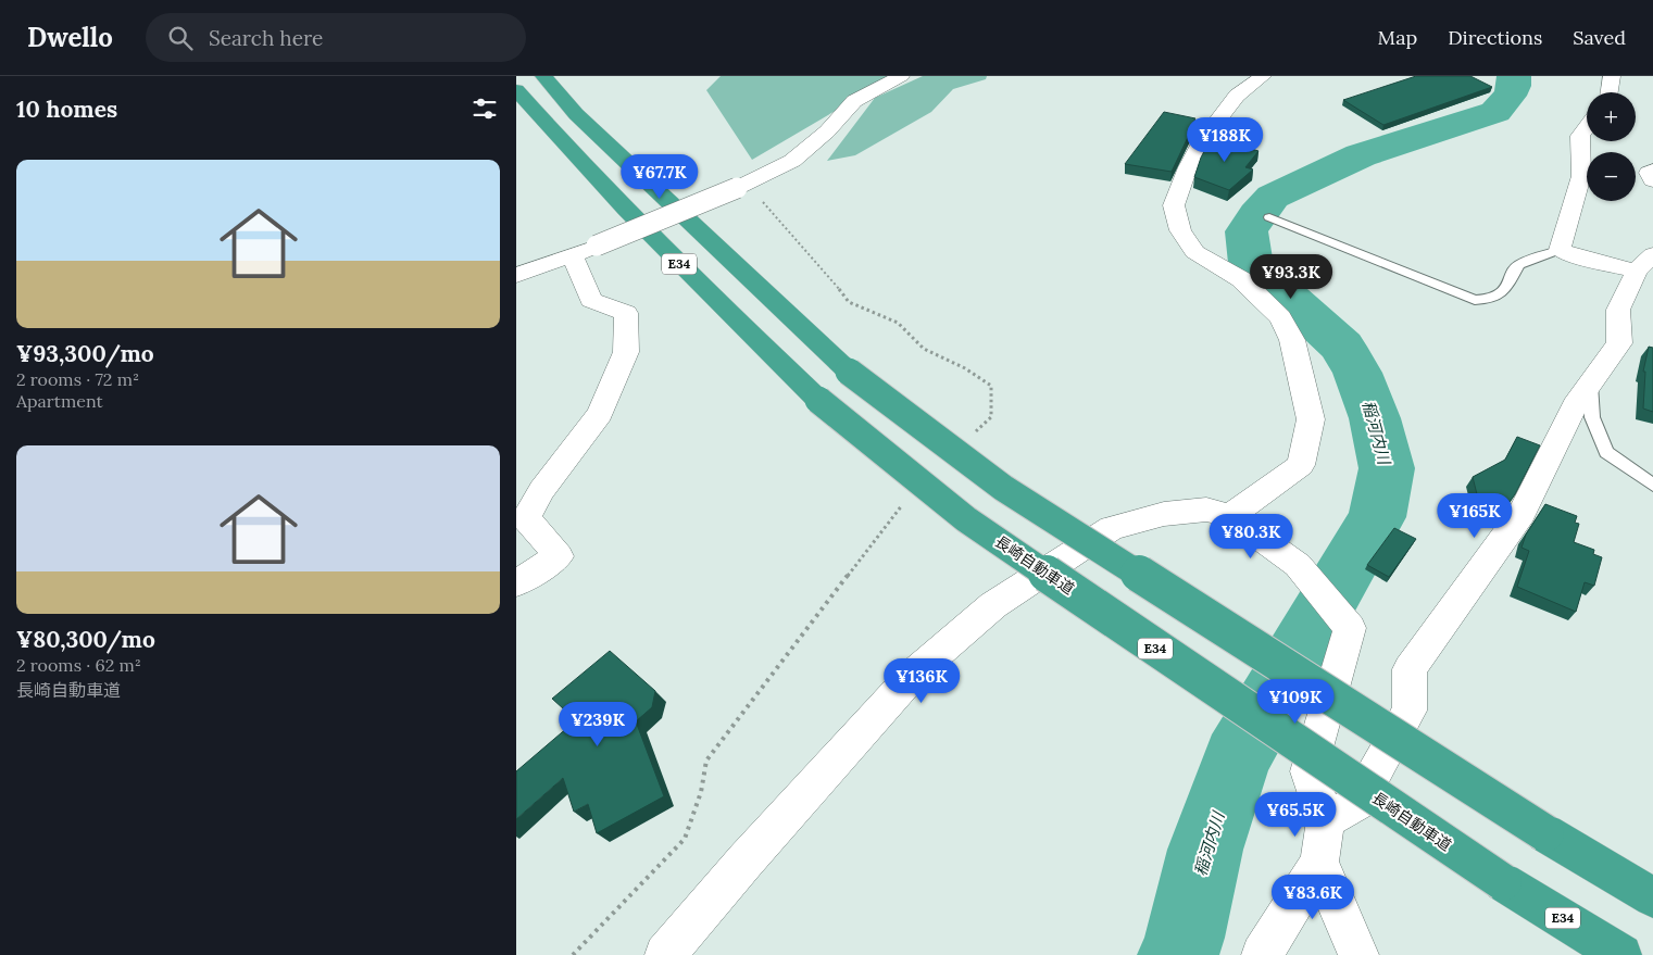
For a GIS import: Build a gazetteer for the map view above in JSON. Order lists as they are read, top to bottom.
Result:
{
  "streets": {
    "highway": ["E34", "長崎自動車道"]
  },
  "water": ["稲河内川"],
  "page": {
    "header": "Dwello",
    "search": "Search here",
    "nav": ["Map", "Directions", "Saved"],
    "heading": "10 homes",
    "map_buttons": ["+", "−"],
    "price": [
      "¥188K",
      "¥67.7K",
      "¥93.3K",
      "¥165K",
      "¥80.3K",
      "¥136K",
      "¥109K",
      "¥239K",
      "¥65.5K",
      "¥83.6K"
    ],
    "list": [
      {
        "name": "¥93,300/mo",
        "note": "2 rooms · 72 m² · Apartment"
      },
      {
        "name": "¥80,300/mo",
        "note": "2 rooms · 62 m² · 長崎自動車道"
      }
    ]
  }
}
